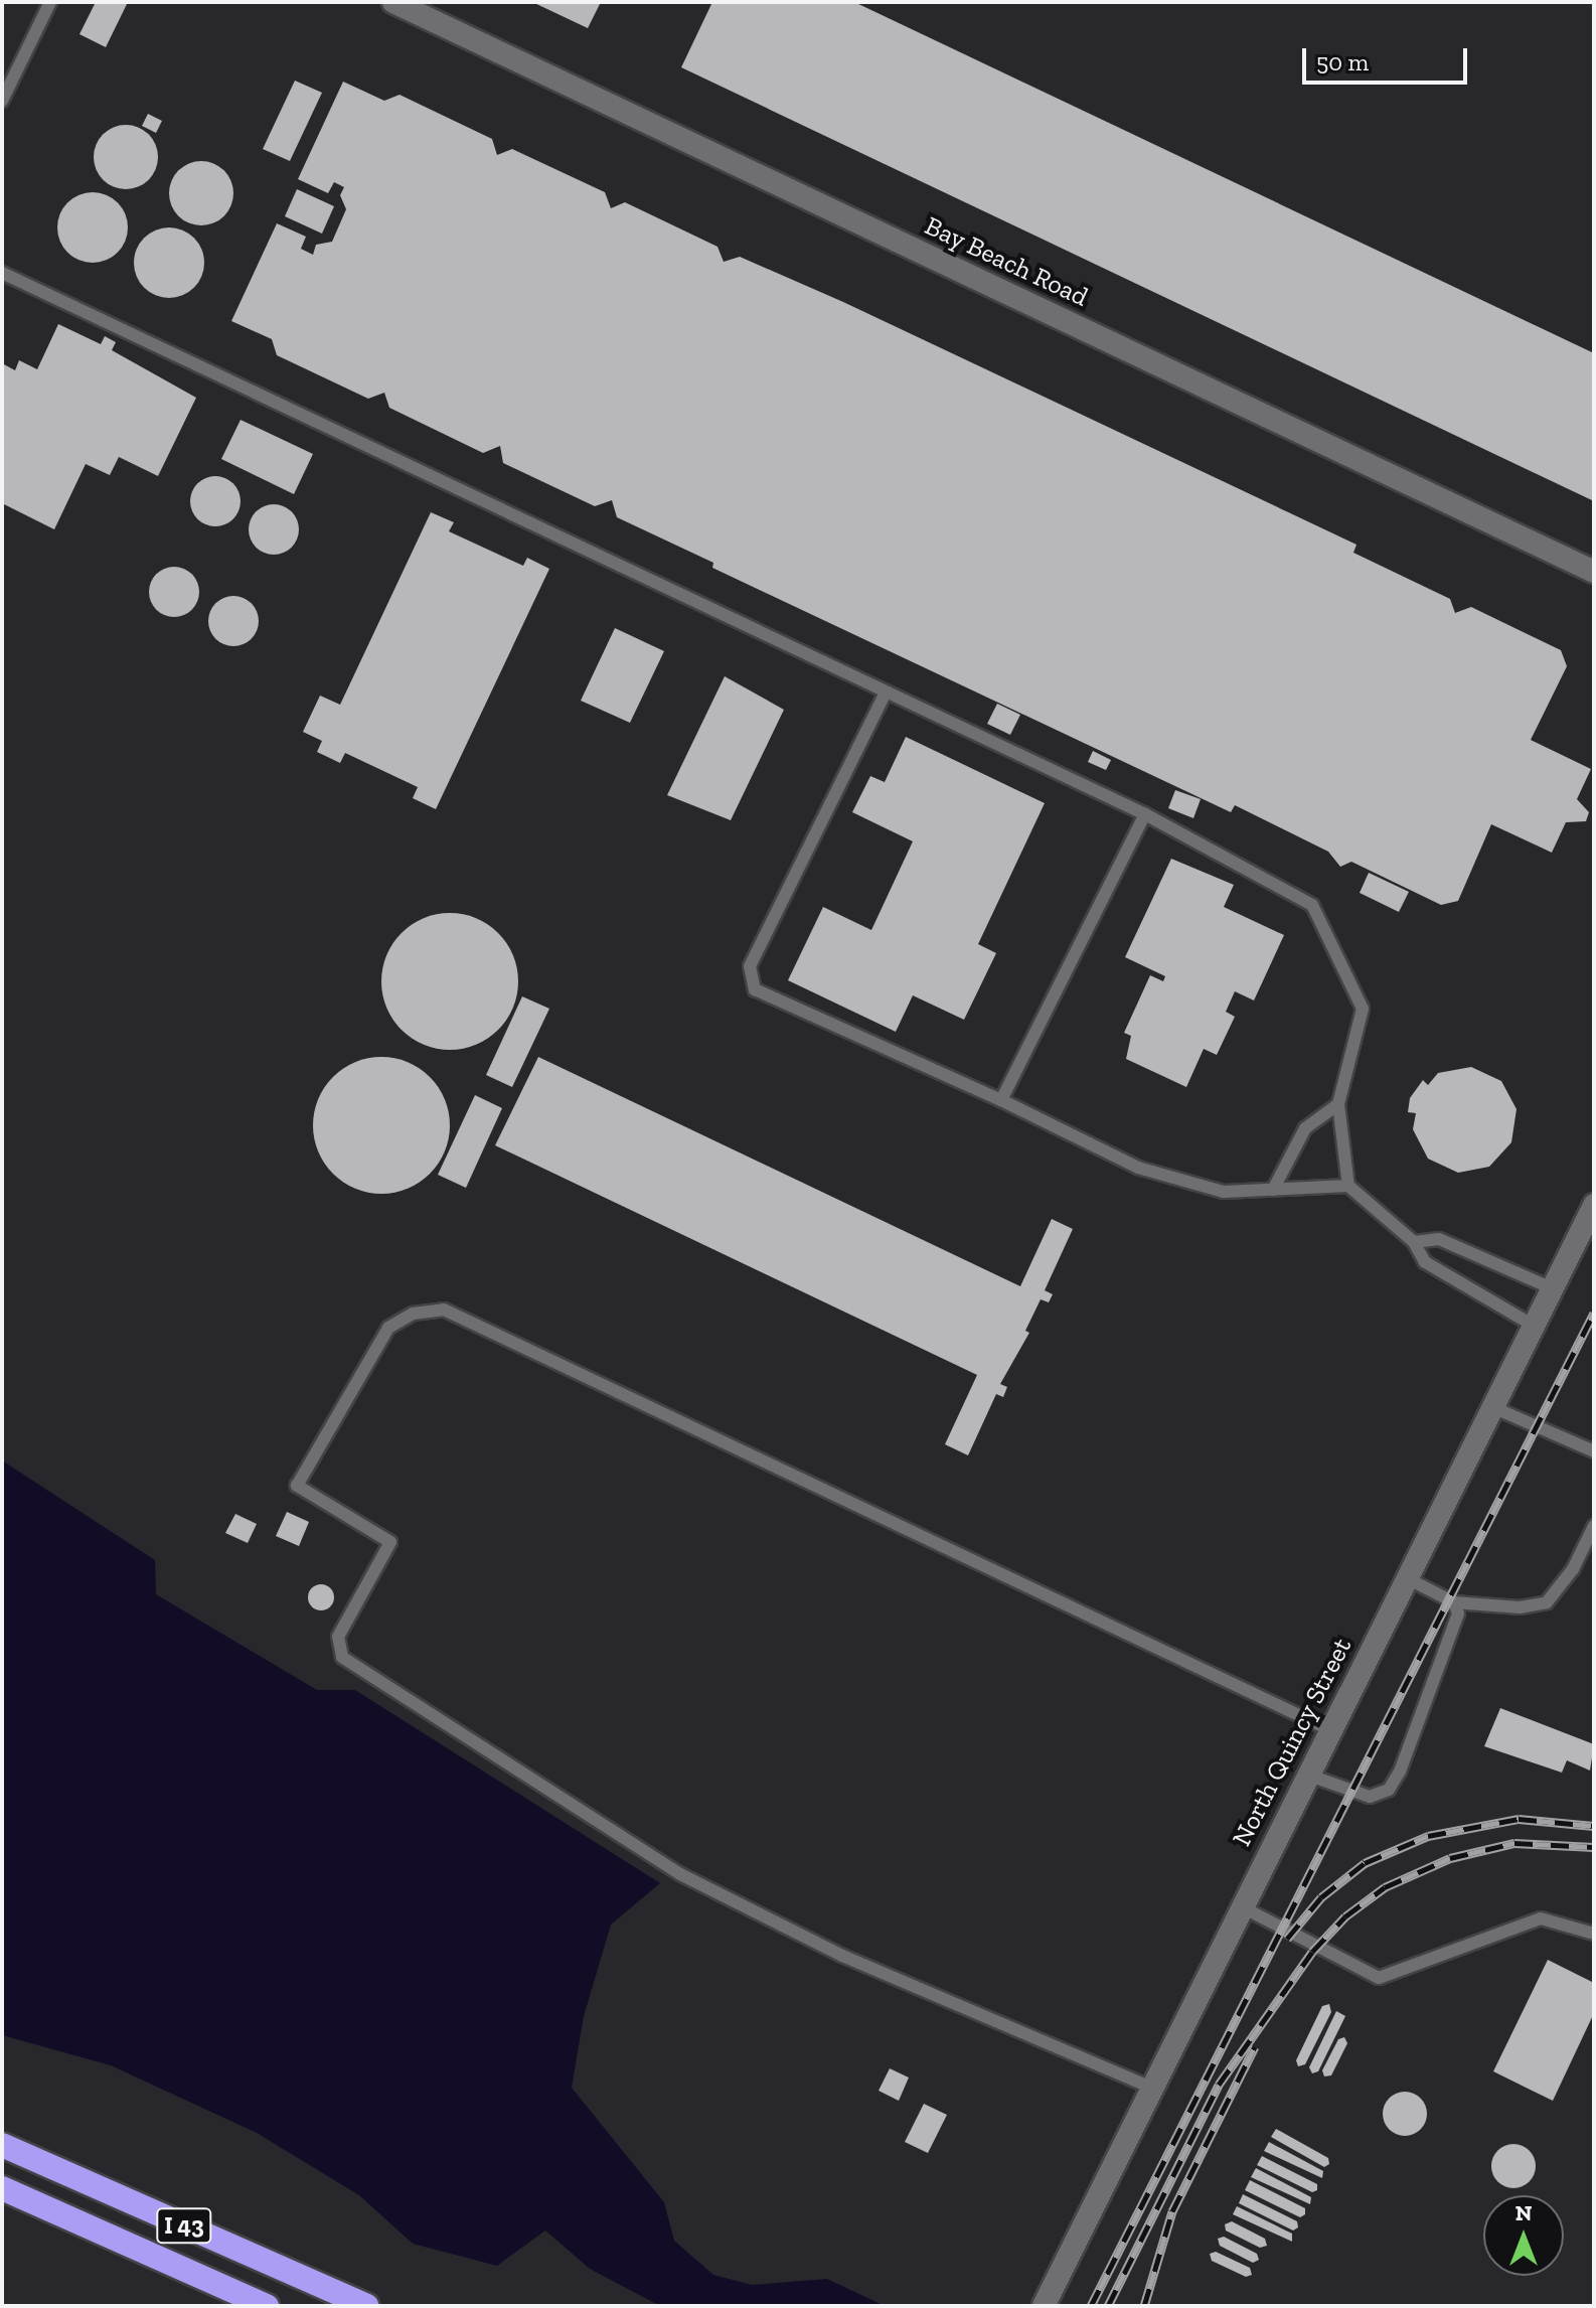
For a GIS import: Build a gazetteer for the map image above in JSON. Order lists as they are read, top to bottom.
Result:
{
  "streets": {
    "highway": ["I 43"],
    "street": ["Bay Beach Road", "North Quincy Street"]
  },
  "scale_bar": "50 m",
  "north": "top"
}
